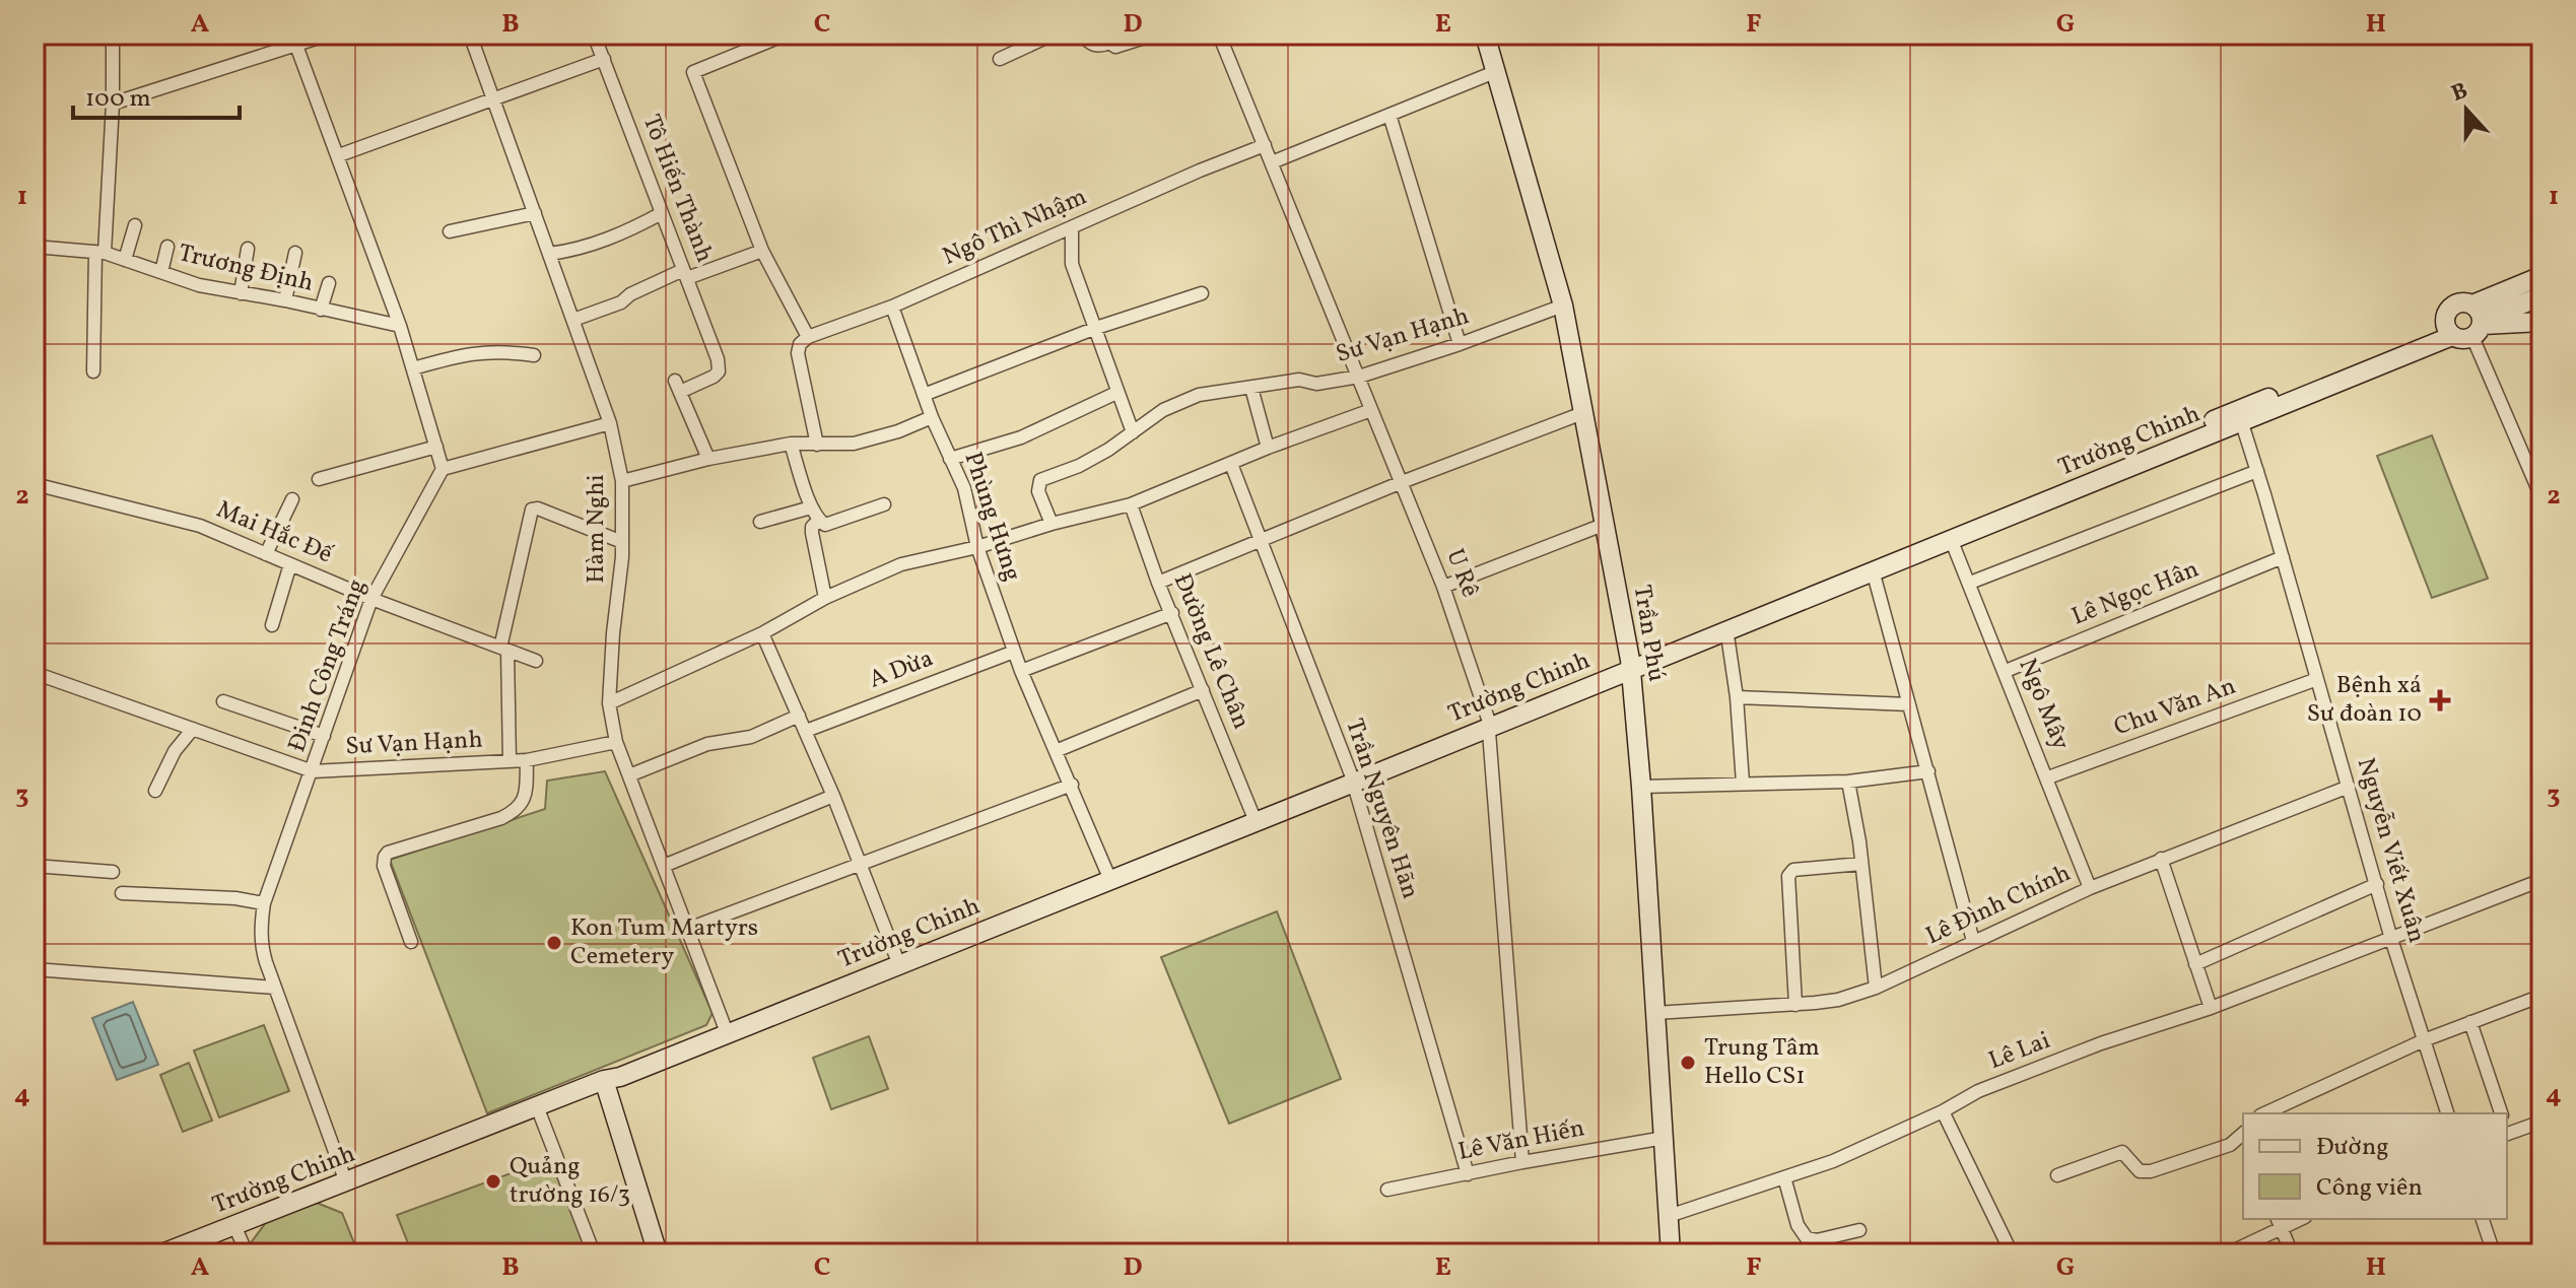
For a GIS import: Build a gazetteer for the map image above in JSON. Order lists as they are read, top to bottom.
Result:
{
  "streets": {
    "street": [
      "Tô Hiến Thành",
      "Ngô Thì Nhậm",
      "Trương Định",
      "Sư Vạn Hạnh",
      "Trường Chinh",
      "Phùng Hưng",
      "Hàm Nghi",
      "Mai Hắc Đế",
      "U Rê",
      "Lê Ngọc Hân",
      "Trần Phú",
      "Đường Lê Chân",
      "Đinh Công Tráng",
      "A Dừa",
      "Ngô Mây",
      "Chu Văn An",
      "Trần Nguyên Hãn",
      "Nguyễn Viết Xuân",
      "Lê Đình Chính",
      "Lê Lai",
      "Lê Văn Hiến"
    ]
  },
  "crossings": [
    ["Ngô Thì Nhậm", "U Rê"],
    ["Sư Vạn Hạnh", "Hàm Nghi"],
    ["Sư Vạn Hạnh", "U Rê"],
    ["Sư Vạn Hạnh", "Trần Phú"],
    ["Sư Vạn Hạnh", "Đinh Công Tráng"],
    ["Trường Chinh", "Phùng Hưng"],
    ["Trường Chinh", "Hàm Nghi"],
    ["Trường Chinh", "U Rê"],
    ["Trường Chinh", "Trần Phú"],
    ["Trường Chinh", "Đường Lê Chân"],
    ["Trường Chinh", "Đinh Công Tráng"],
    ["Trường Chinh", "Ngô Mây"],
    ["Trường Chinh", "Trần Nguyên Hãn"],
    ["Trường Chinh", "Nguyễn Viết Xuân"],
    ["Phùng Hưng", "A Dừa"],
    ["Mai Hắc Đế", "Đinh Công Tráng"],
    ["U Rê", "Lê Văn Hiến"],
    ["Lê Ngọc Hân", "Ngô Mây"],
    ["Lê Ngọc Hân", "Nguyễn Viết Xuân"],
    ["Trần Phú", "Lê Đình Chính"],
    ["Trần Phú", "Lê Lai"],
    ["Trần Phú", "Lê Văn Hiến"],
    ["Ngô Mây", "Chu Văn An"],
    ["Ngô Mây", "Lê Đình Chính"],
    ["Chu Văn An", "Nguyễn Viết Xuân"],
    ["Trần Nguyên Hãn", "Lê Văn Hiến"],
    ["Nguyễn Viết Xuân", "Lê Đình Chính"],
    ["Nguyễn Viết Xuân", "Lê Lai"]
  ],
  "places": {
    "health": ["Bệnh xá Sư đoàn 10"],
    "other": ["Kon Tum Martyrs Cemetery", "Trung Tâm Hello CS1", "Quảng trường 16/3"]
  },
  "legend": ["Đường", "Công viên"],
  "scale_bar": "100 m",
  "north": "top",
  "grid": {
    "columns": [
      "A",
      "B",
      "C",
      "D",
      "E",
      "F",
      "G",
      "H"
    ],
    "rows": [
      "1",
      "2",
      "3",
      "4"
    ]
  }
}
